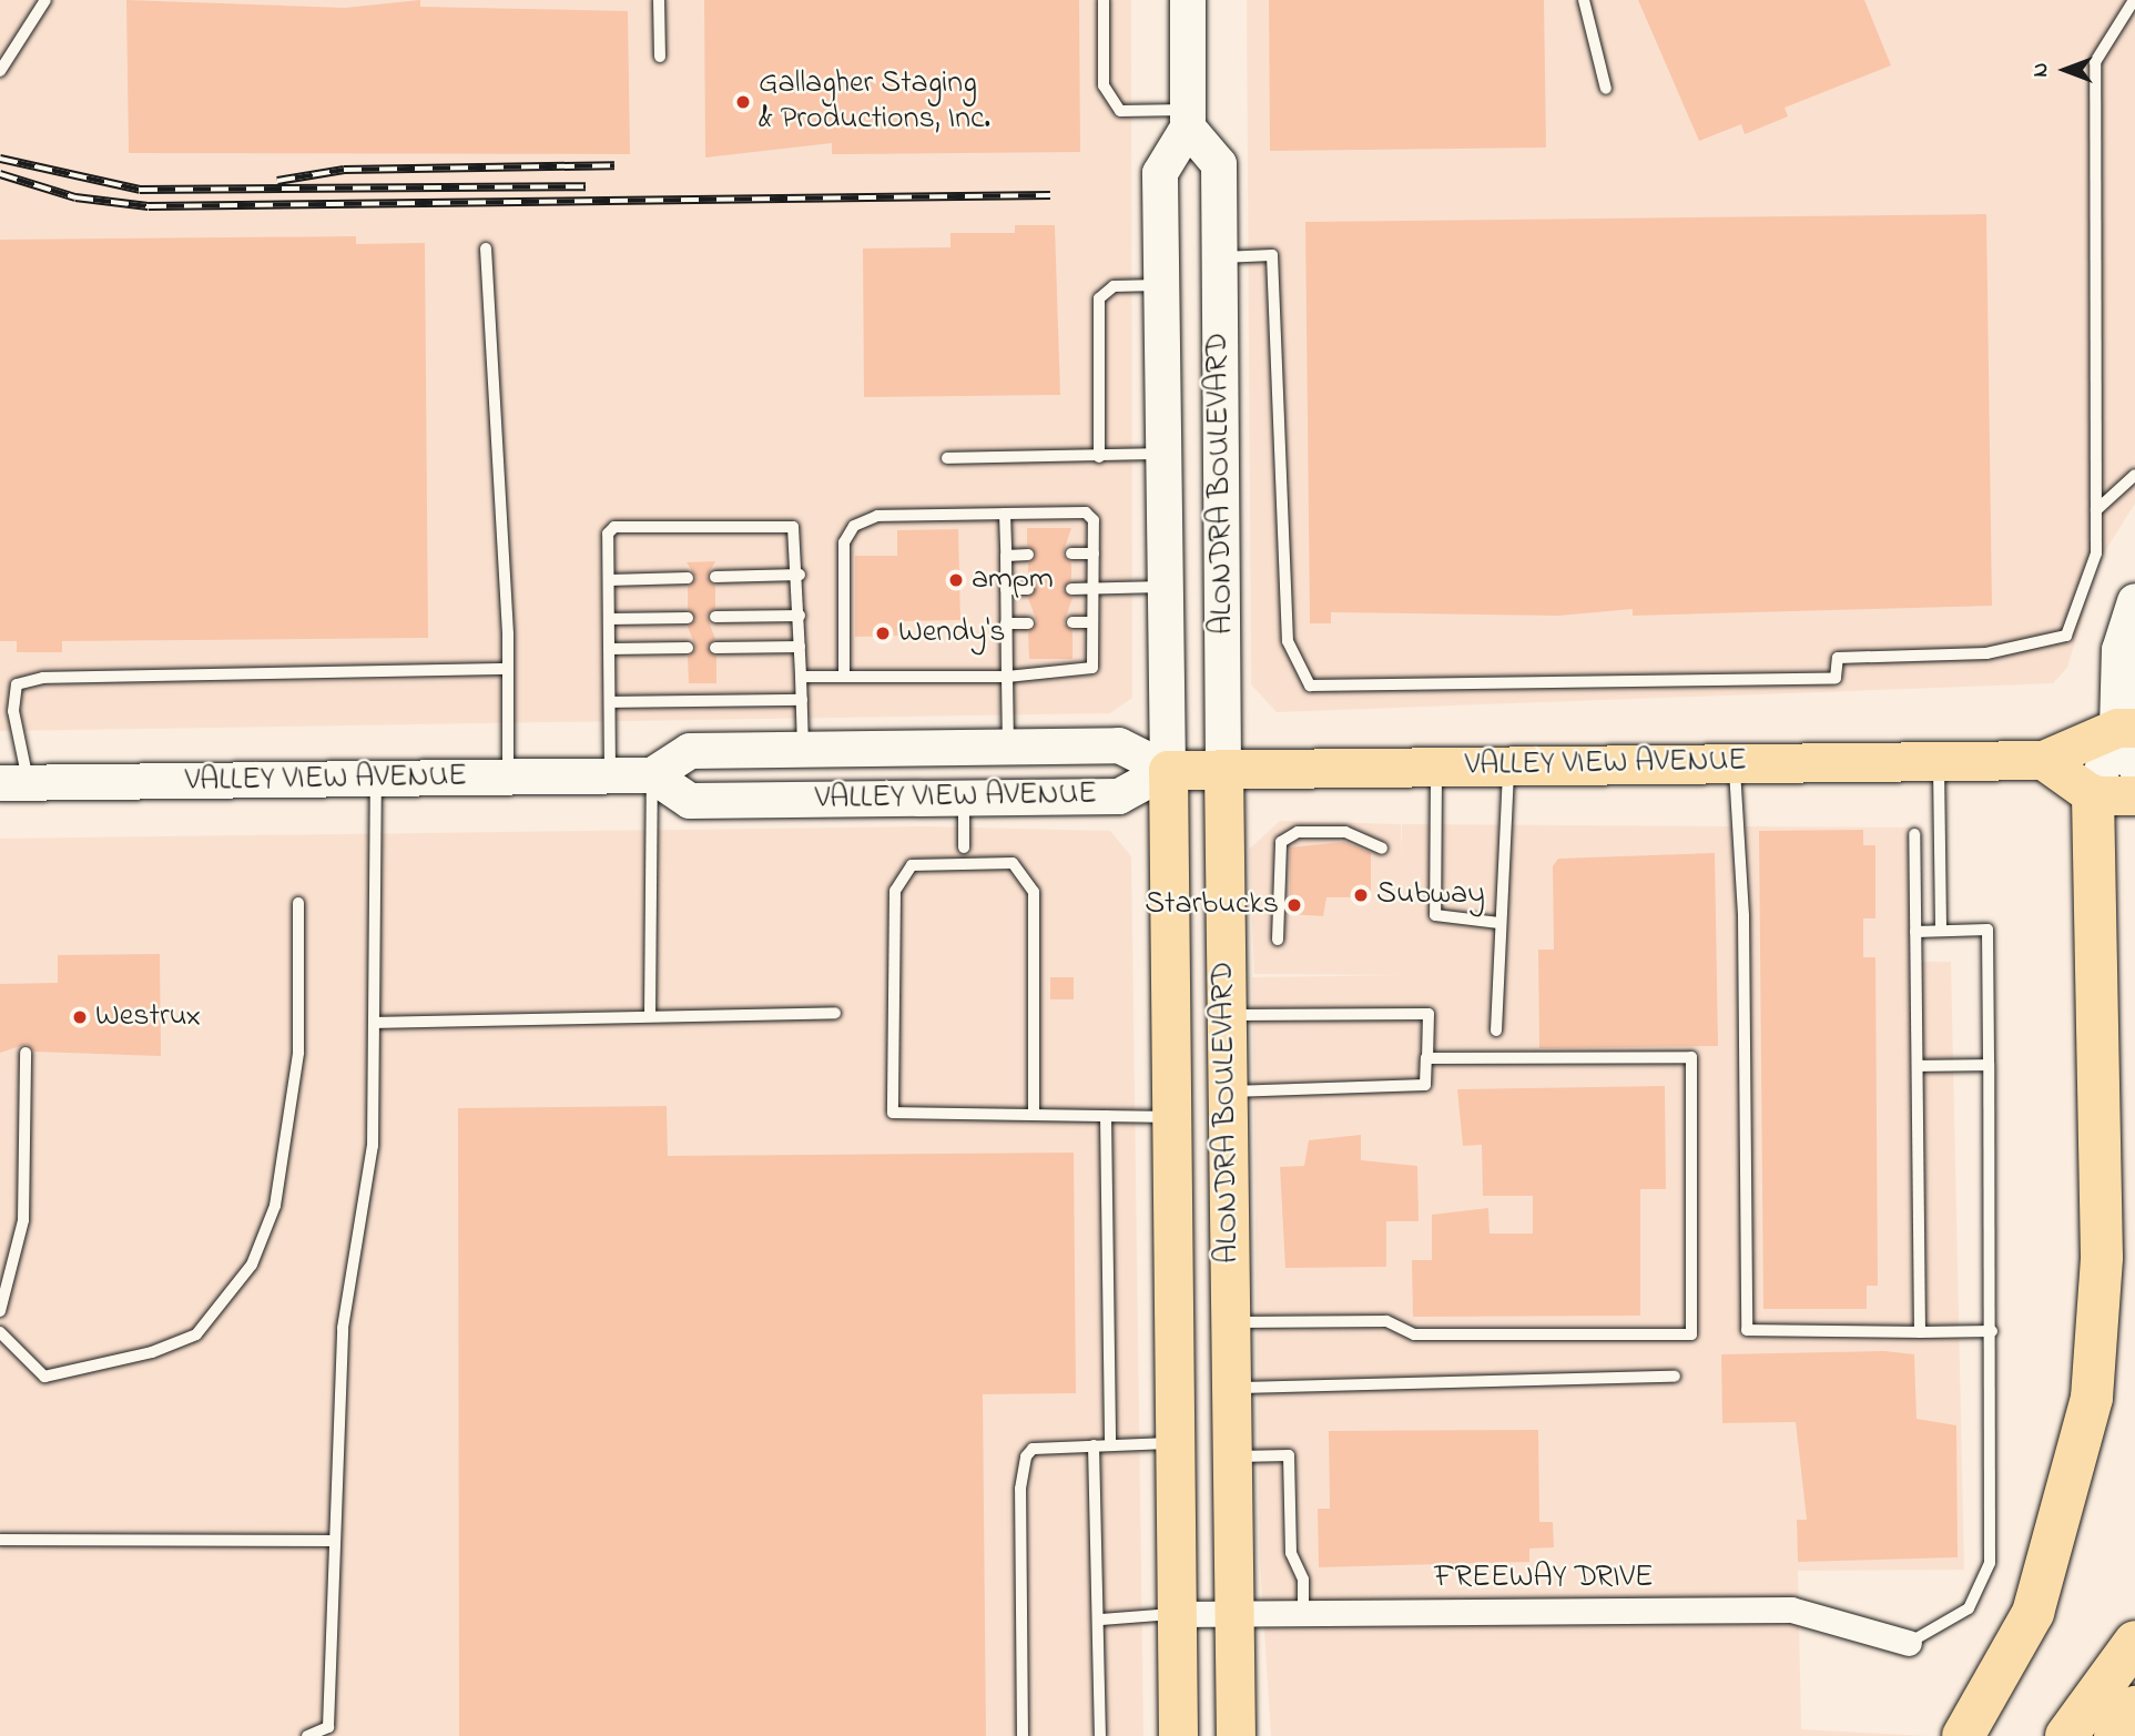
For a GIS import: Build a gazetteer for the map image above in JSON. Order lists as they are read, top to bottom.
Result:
{
  "streets": {
    "main road": ["ALONDRA BOULEVARD", "VALLEY VIEW AVENUE"],
    "street": ["FREEWAY DRIVE"]
  },
  "crossings": [
    ["ALONDRA BOULEVARD", "VALLEY VIEW AVENUE"],
    ["ALONDRA BOULEVARD", "FREEWAY DRIVE"]
  ],
  "places": [
    "Gallagher Staging & Productions, Inc.",
    "ampm",
    "Wendy's",
    "Subway",
    "Starbucks",
    "Westrux"
  ],
  "north": "left"
}
